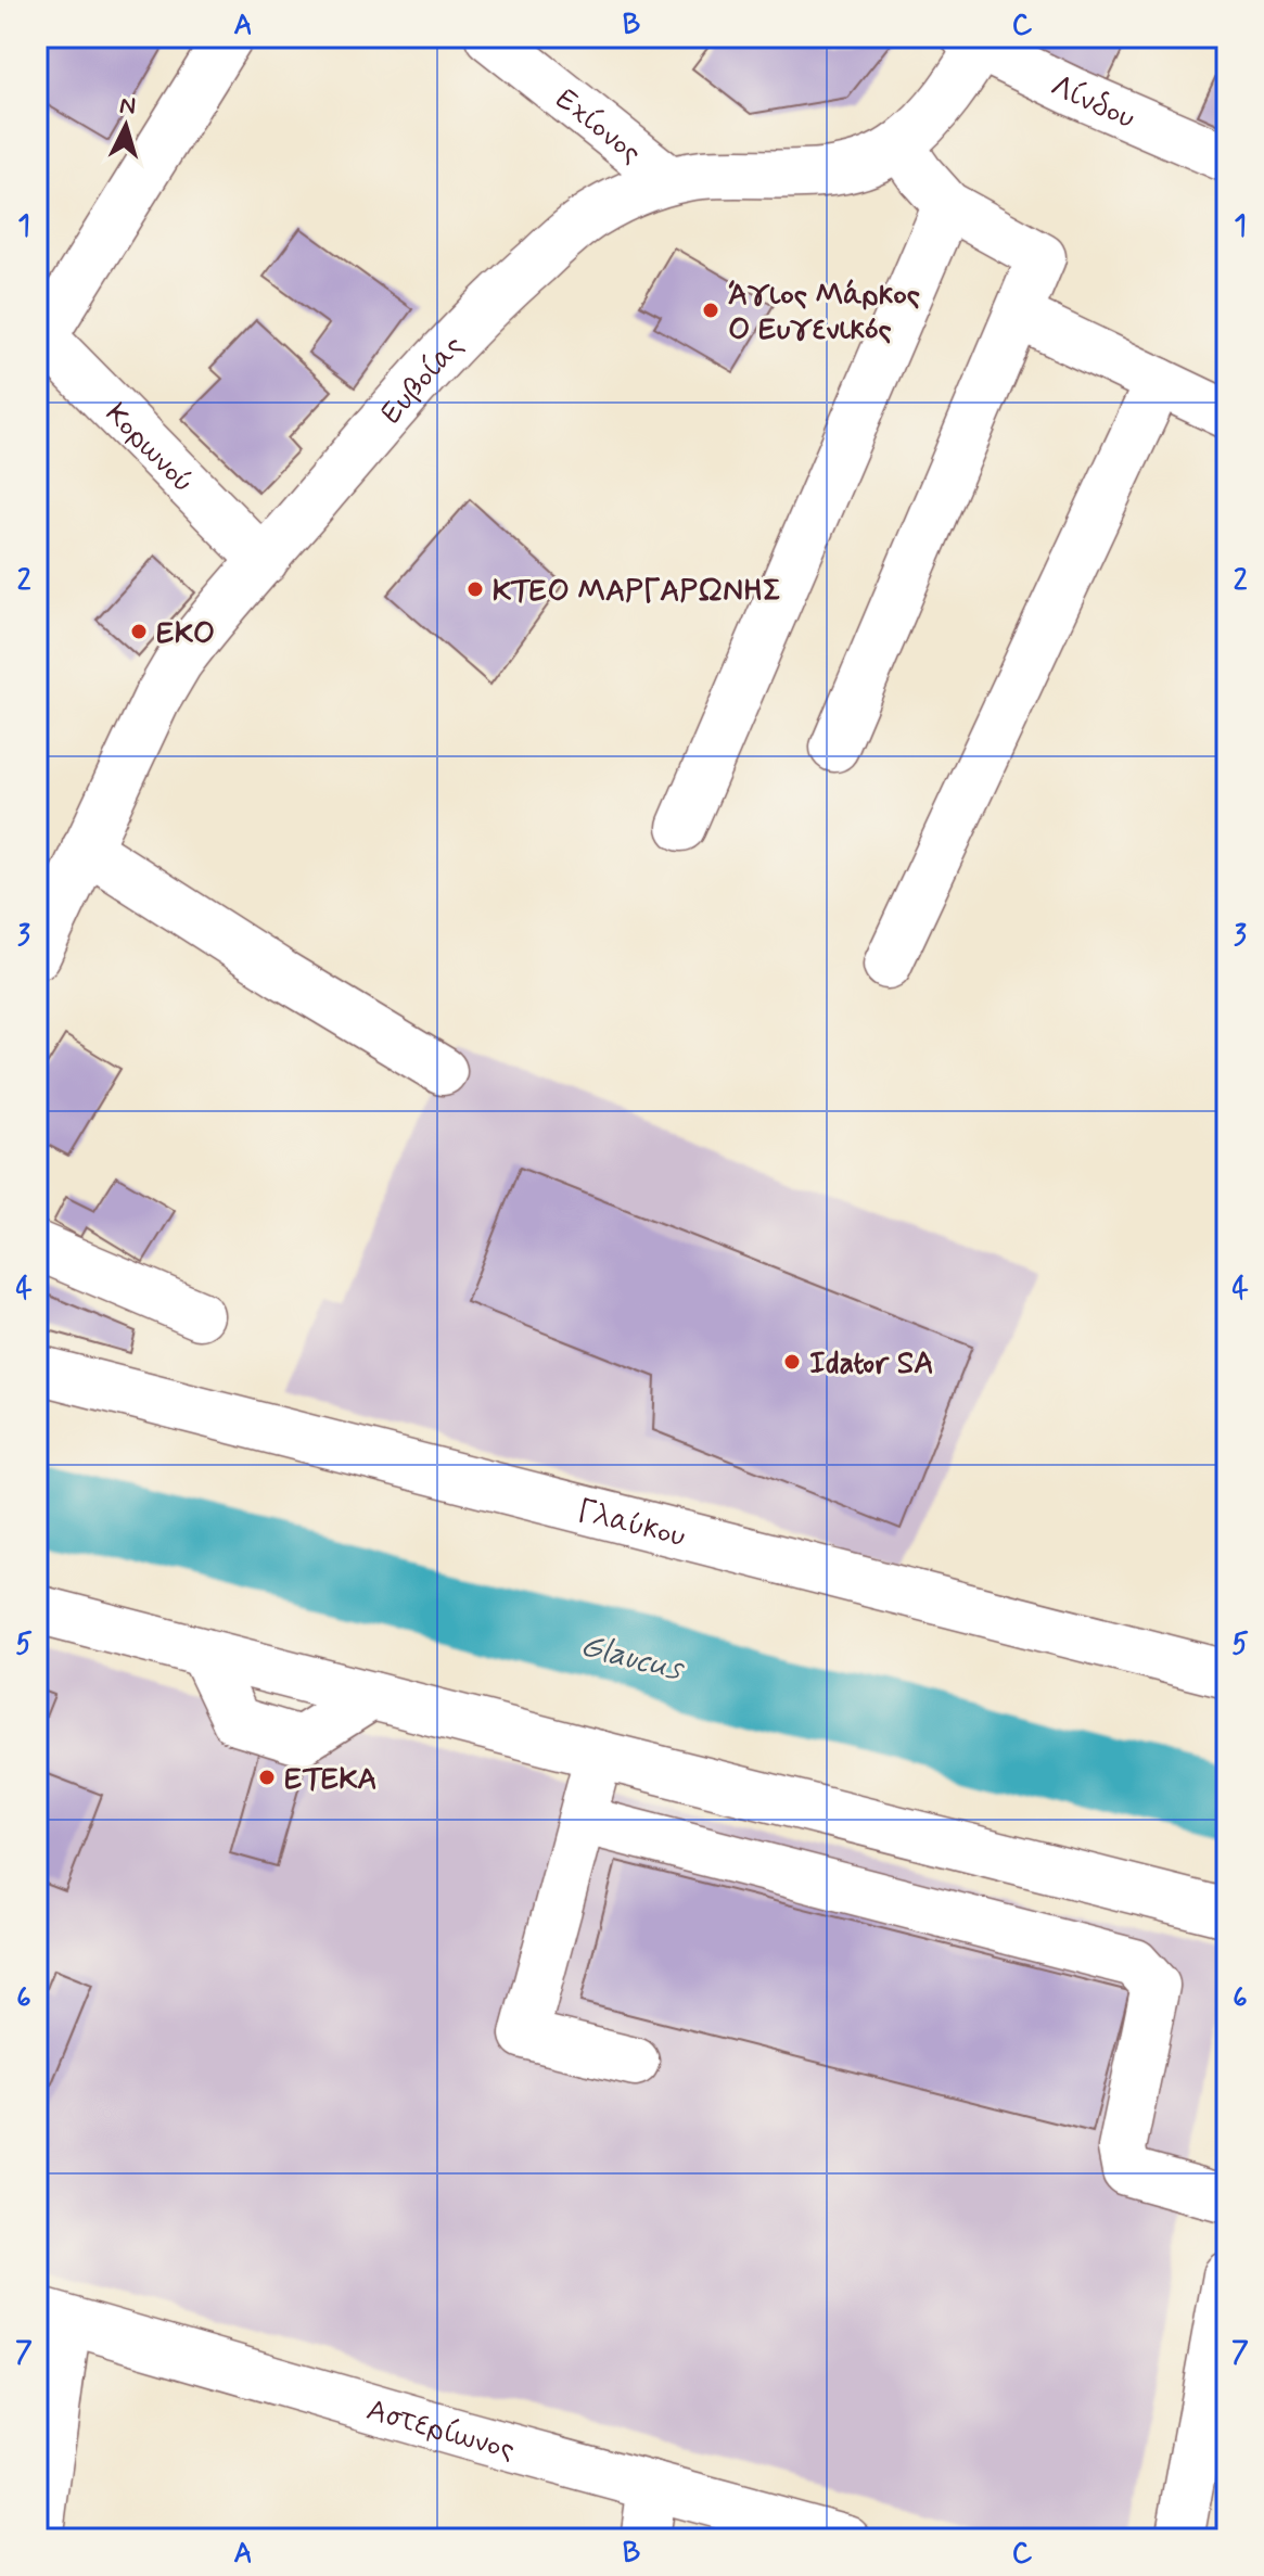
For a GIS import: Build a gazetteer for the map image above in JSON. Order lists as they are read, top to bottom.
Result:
{
  "streets": {
    "main road": [
      "Λίνδου",
      "Εχίονος",
      "Ευβοίας",
      "Κορωνού",
      "Γλαύκου",
      "Αστερίωνος"
    ]
  },
  "crossings": [
    ["Λίνδου", "Ευβοίας"],
    ["Εχίονος", "Ευβοίας"],
    ["Ευβοίας", "Κορωνού"]
  ],
  "water": ["Glaucus"],
  "places": [
    "Άγιος Μάρκος Ο Ευγενικός",
    "ΚΤΕΟ ΜΑΡΓΑΡΩΝΗΣ",
    "ΕΚΟ",
    "Idator SA",
    "ΕΤΕΚΑ"
  ],
  "north": "top",
  "grid": {
    "columns": ["A", "B", "C"],
    "rows": [
      "1",
      "2",
      "3",
      "4",
      "5",
      "6",
      "7"
    ]
  }
}
